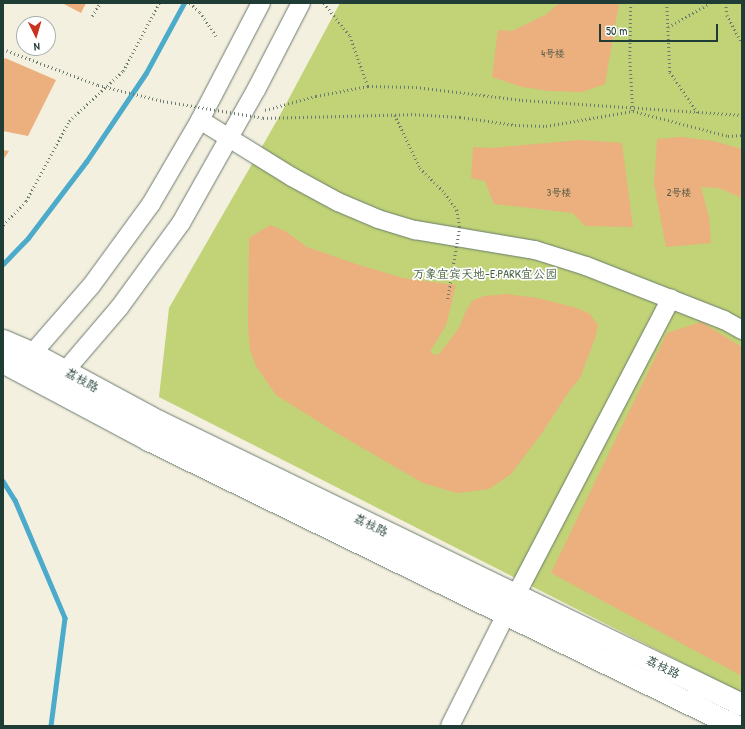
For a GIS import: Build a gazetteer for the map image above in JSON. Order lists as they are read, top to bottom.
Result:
{
  "streets": {
    "street": ["荔枝路"]
  },
  "parks": ["万象宜宾天地-E·PARK宜公园"],
  "house_numbers": ["4号楼", "3号楼", "2号楼"],
  "scale_bar": "50 m",
  "north": "bottom"
}
